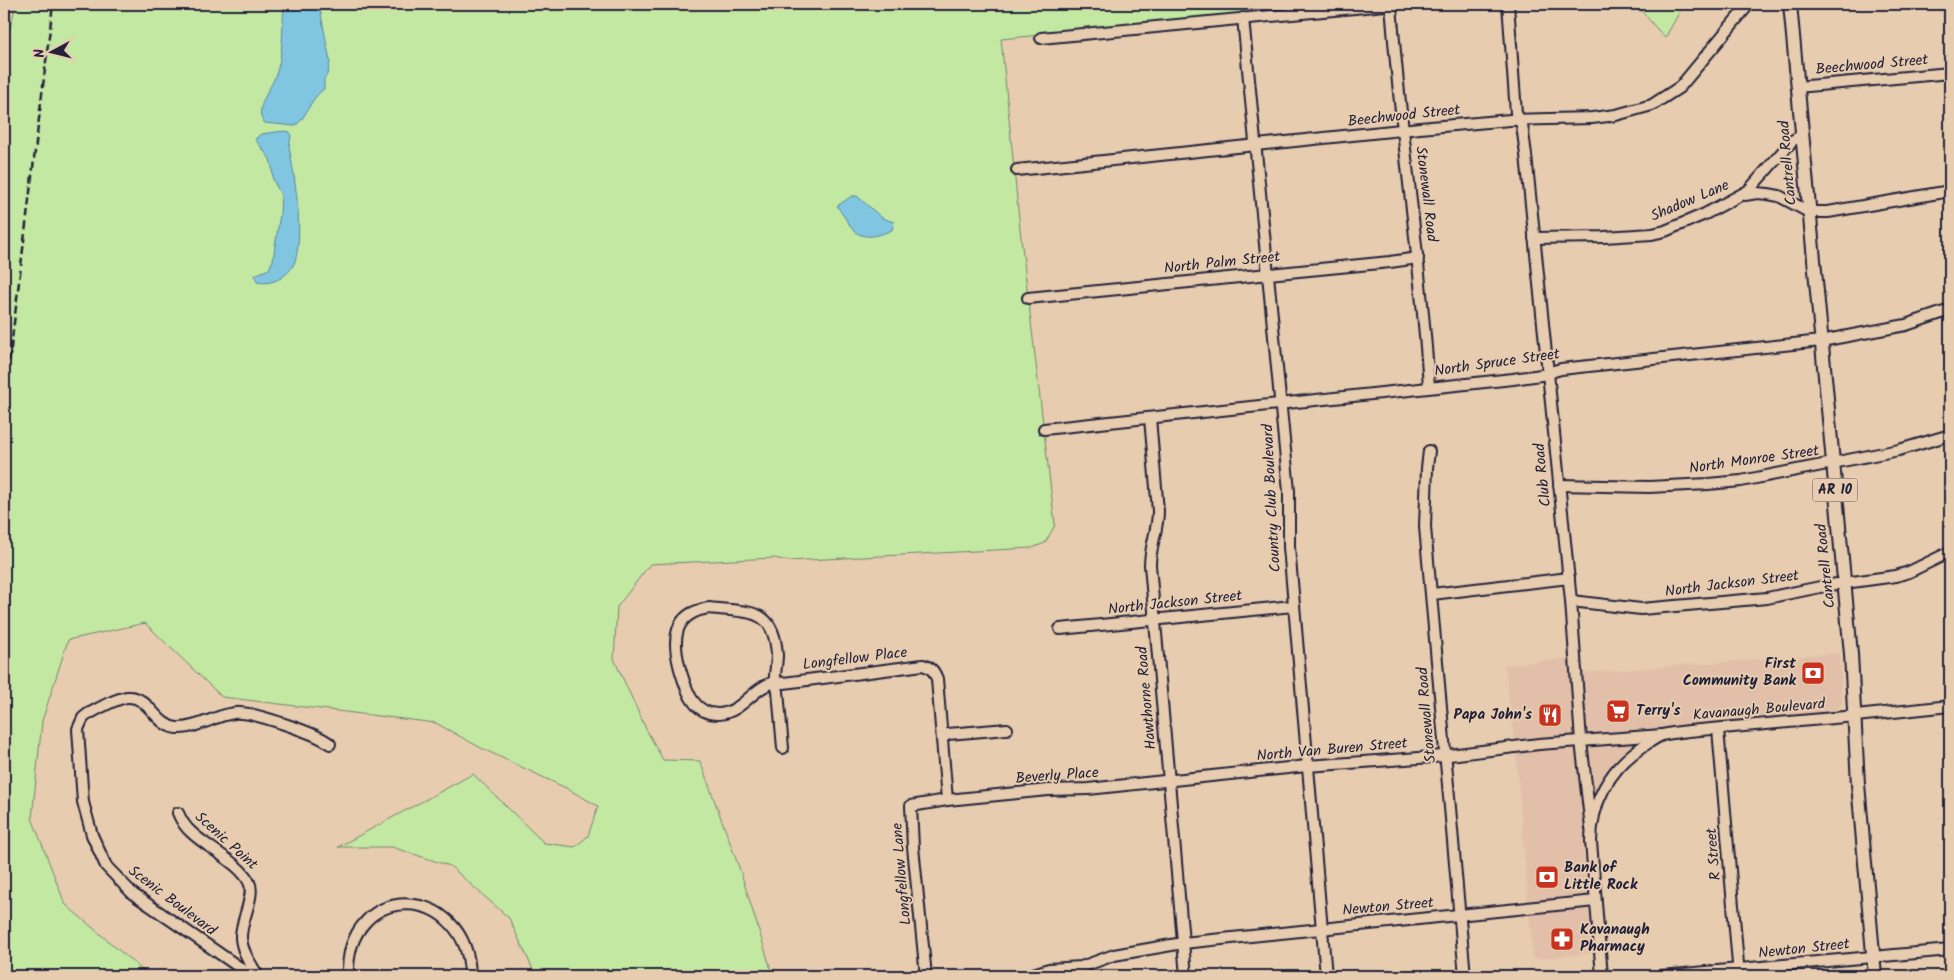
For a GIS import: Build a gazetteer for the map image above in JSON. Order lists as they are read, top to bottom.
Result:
{
  "streets": {
    "main road": ["Cantrell Road", "AR 10"],
    "street": [
      "Beechwood Street",
      "Stonewall Road",
      "Shadow Lane",
      "North Palm Street",
      "North Spruce Street",
      "North Monroe Street",
      "Club Road",
      "Country Club Boulevard",
      "North Jackson Street",
      "Longfellow Place",
      "Hawthorne Road",
      "Kavanaugh Boulevard",
      "North Van Buren Street",
      "Beverly Place",
      "Scenic Point",
      "R Street",
      "Longfellow Lane",
      "Scenic Boulevard",
      "Newton Street"
    ]
  },
  "crossings": [
    ["Beechwood Street", "Cantrell Road"],
    ["Beechwood Street", "Stonewall Road"],
    ["Beechwood Street", "Club Road"],
    ["Beechwood Street", "Country Club Boulevard"],
    ["Cantrell Road", "Shadow Lane"],
    ["Cantrell Road", "North Spruce Street"],
    ["Cantrell Road", "North Monroe Street"],
    ["Cantrell Road", "North Jackson Street"],
    ["Cantrell Road", "Kavanaugh Boulevard"],
    ["Cantrell Road", "Newton Street"],
    ["Stonewall Road", "North Palm Street"],
    ["Stonewall Road", "North Spruce Street"],
    ["Stonewall Road", "North Van Buren Street"],
    ["Stonewall Road", "Newton Street"],
    ["Shadow Lane", "Club Road"],
    ["North Palm Street", "Country Club Boulevard"],
    ["North Spruce Street", "Club Road"],
    ["North Spruce Street", "Country Club Boulevard"],
    ["North Spruce Street", "Hawthorne Road"],
    ["North Monroe Street", "Club Road"],
    ["Club Road", "North Jackson Street"],
    ["Club Road", "Kavanaugh Boulevard"],
    ["Club Road", "North Van Buren Street"],
    ["Country Club Boulevard", "North Jackson Street"],
    ["Country Club Boulevard", "North Van Buren Street"],
    ["Country Club Boulevard", "Newton Street"],
    ["North Jackson Street", "Hawthorne Road"],
    ["Longfellow Place", "Beverly Place"],
    ["Longfellow Place", "Longfellow Lane"],
    ["Hawthorne Road", "North Van Buren Street"],
    ["Hawthorne Road", "Beverly Place"],
    ["Hawthorne Road", "Newton Street"],
    ["Kavanaugh Boulevard", "North Van Buren Street"],
    ["Kavanaugh Boulevard", "R Street"],
    ["Kavanaugh Boulevard", "Newton Street"],
    ["North Van Buren Street", "Beverly Place"],
    ["Beverly Place", "Longfellow Lane"],
    ["R Street", "Newton Street"]
  ],
  "places": {
    "bank": ["First Community Bank", "Bank of Little Rock"],
    "supermarket": ["Terry's"],
    "restaurant": ["Papa John's"],
    "pharmacy": ["Kavanaugh Pharmacy"]
  },
  "north": "left"
}
